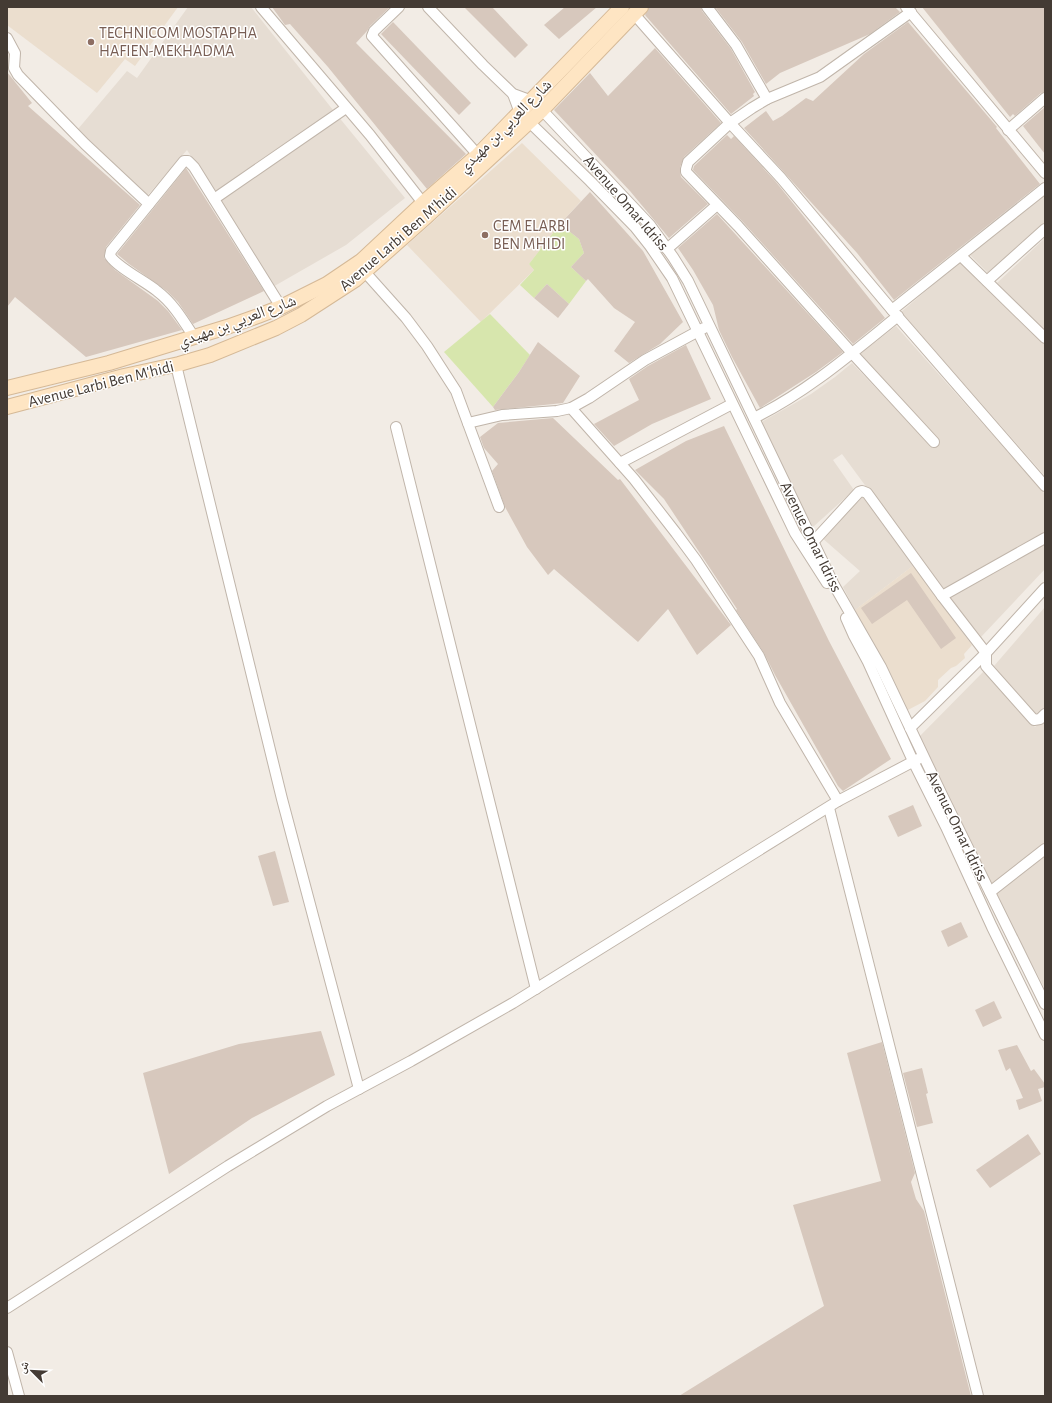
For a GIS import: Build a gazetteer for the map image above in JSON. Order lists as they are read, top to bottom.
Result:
{
  "streets": {
    "main road": ["شارع العربي بن مهيدي", "Avenue Larbi Ben M'hidi"],
    "street": ["Avenue Omar Idriss"]
  },
  "crossings": [
    ["شارع العربي بن مهيدي", "Avenue Omar Idriss"],
    ["شارع العربي بن مهيدي", "Avenue Larbi Ben M'hidi"]
  ],
  "places": ["TECHNICOM MOSTAPHA HAFIEN-MEKHADMA", "CEM ELARBI BEN MHIDI"],
  "north": "top left"
}
